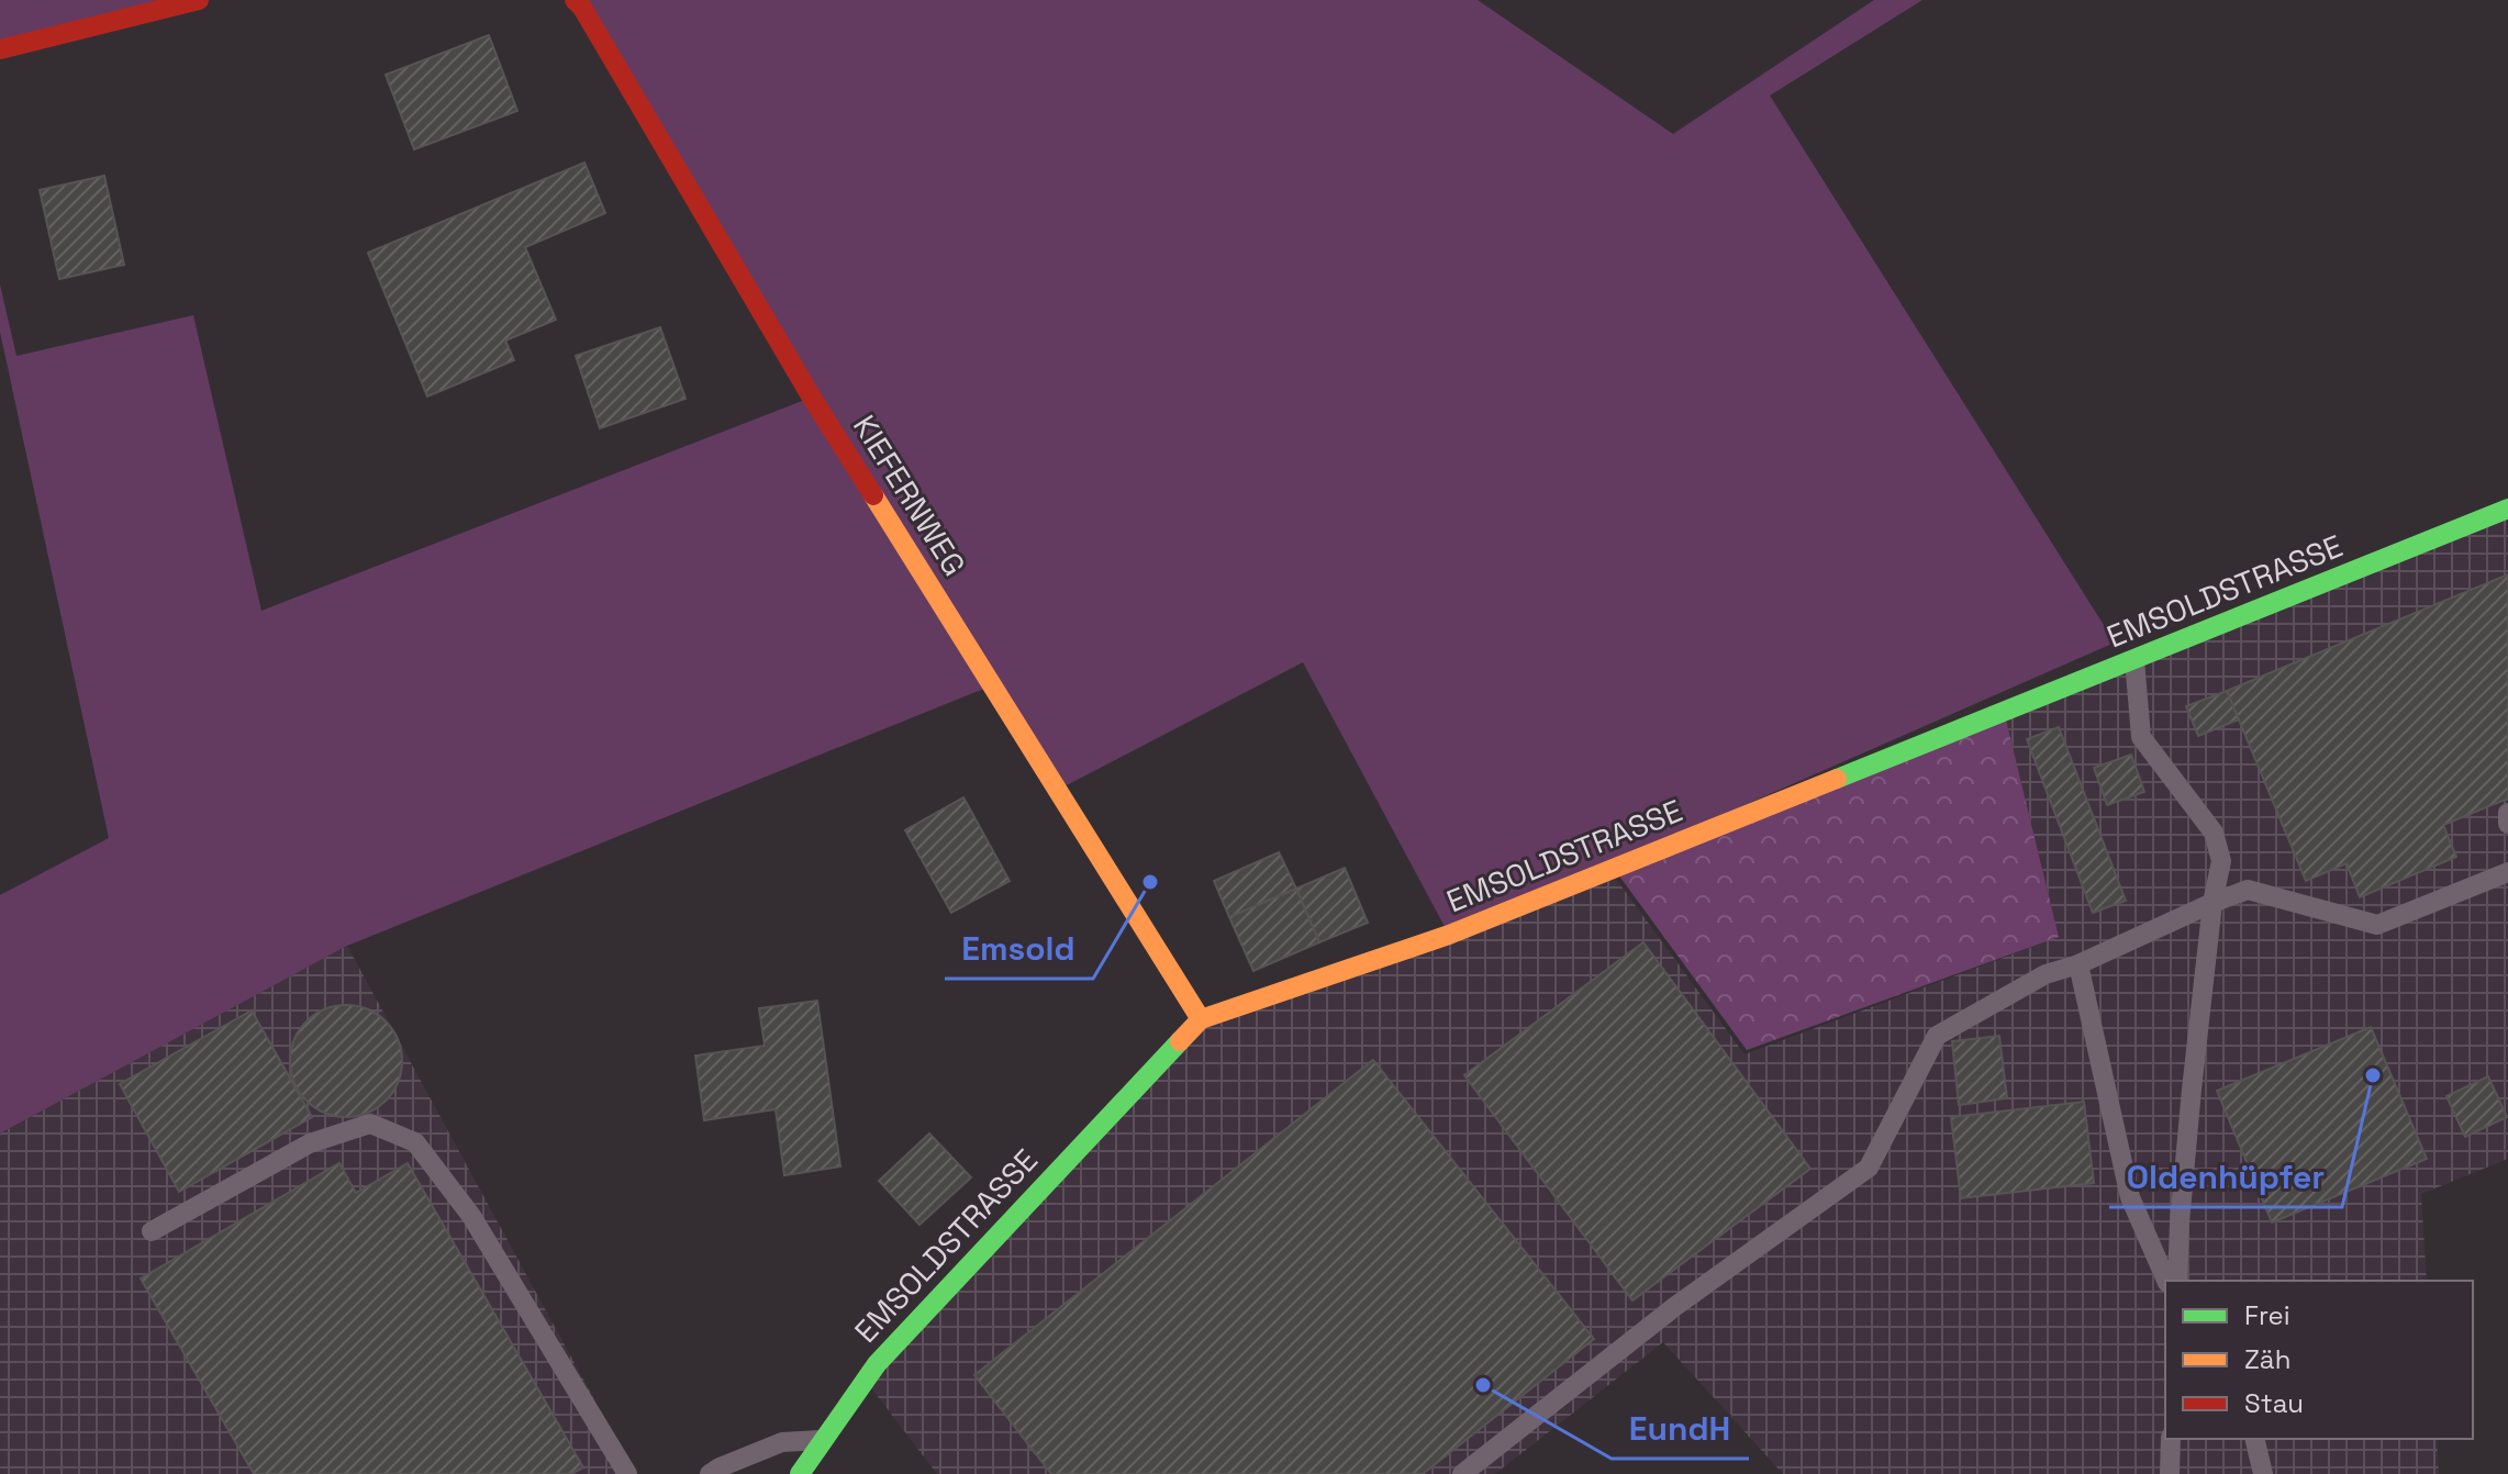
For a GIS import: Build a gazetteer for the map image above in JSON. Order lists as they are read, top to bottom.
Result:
{
  "streets": {
    "street": ["KIEFERNWEG", "EMSOLDSTRASSE"]
  },
  "crossings": [
    ["KIEFERNWEG", "EMSOLDSTRASSE"]
  ],
  "places": ["Emsold", "Oldenhüpfer", "EundH"],
  "legend": ["Frei", "Zäh", "Stau"]
}
